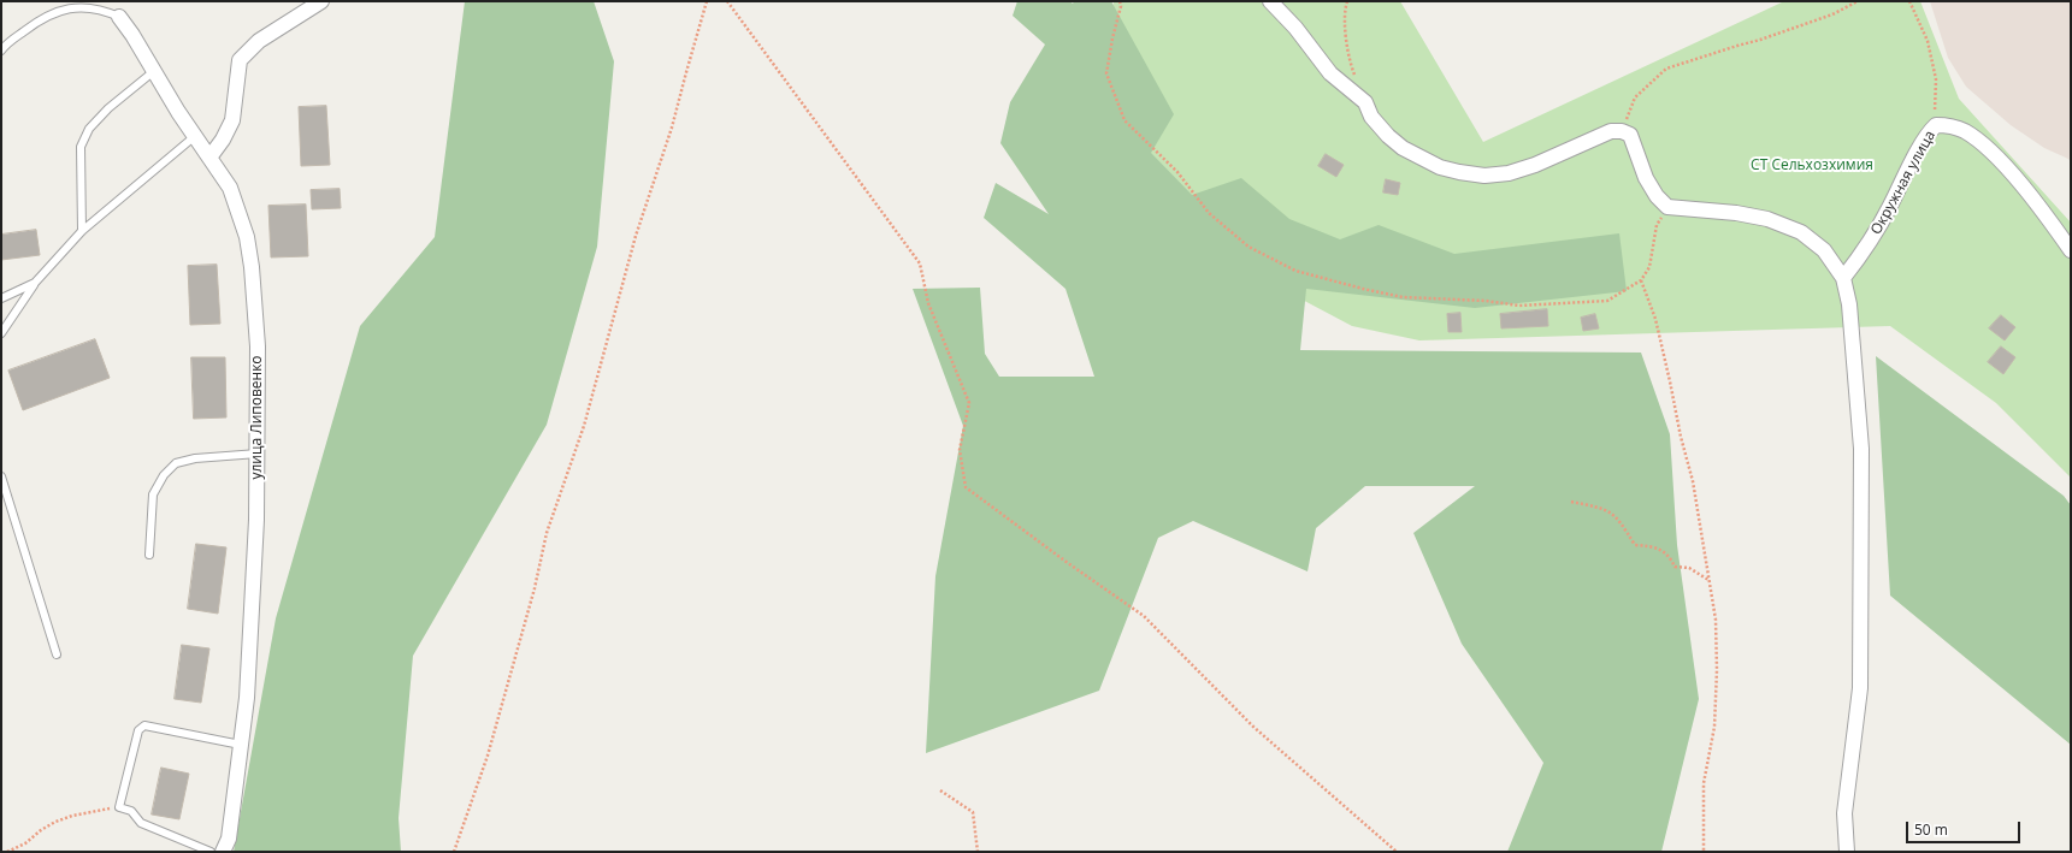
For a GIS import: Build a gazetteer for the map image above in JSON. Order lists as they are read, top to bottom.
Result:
{
  "streets": {
    "street": ["Окружная улица", "улица Липовенко"]
  },
  "parks": ["СТ Сельхозхимия"],
  "scale_bar": "50 m"
}
